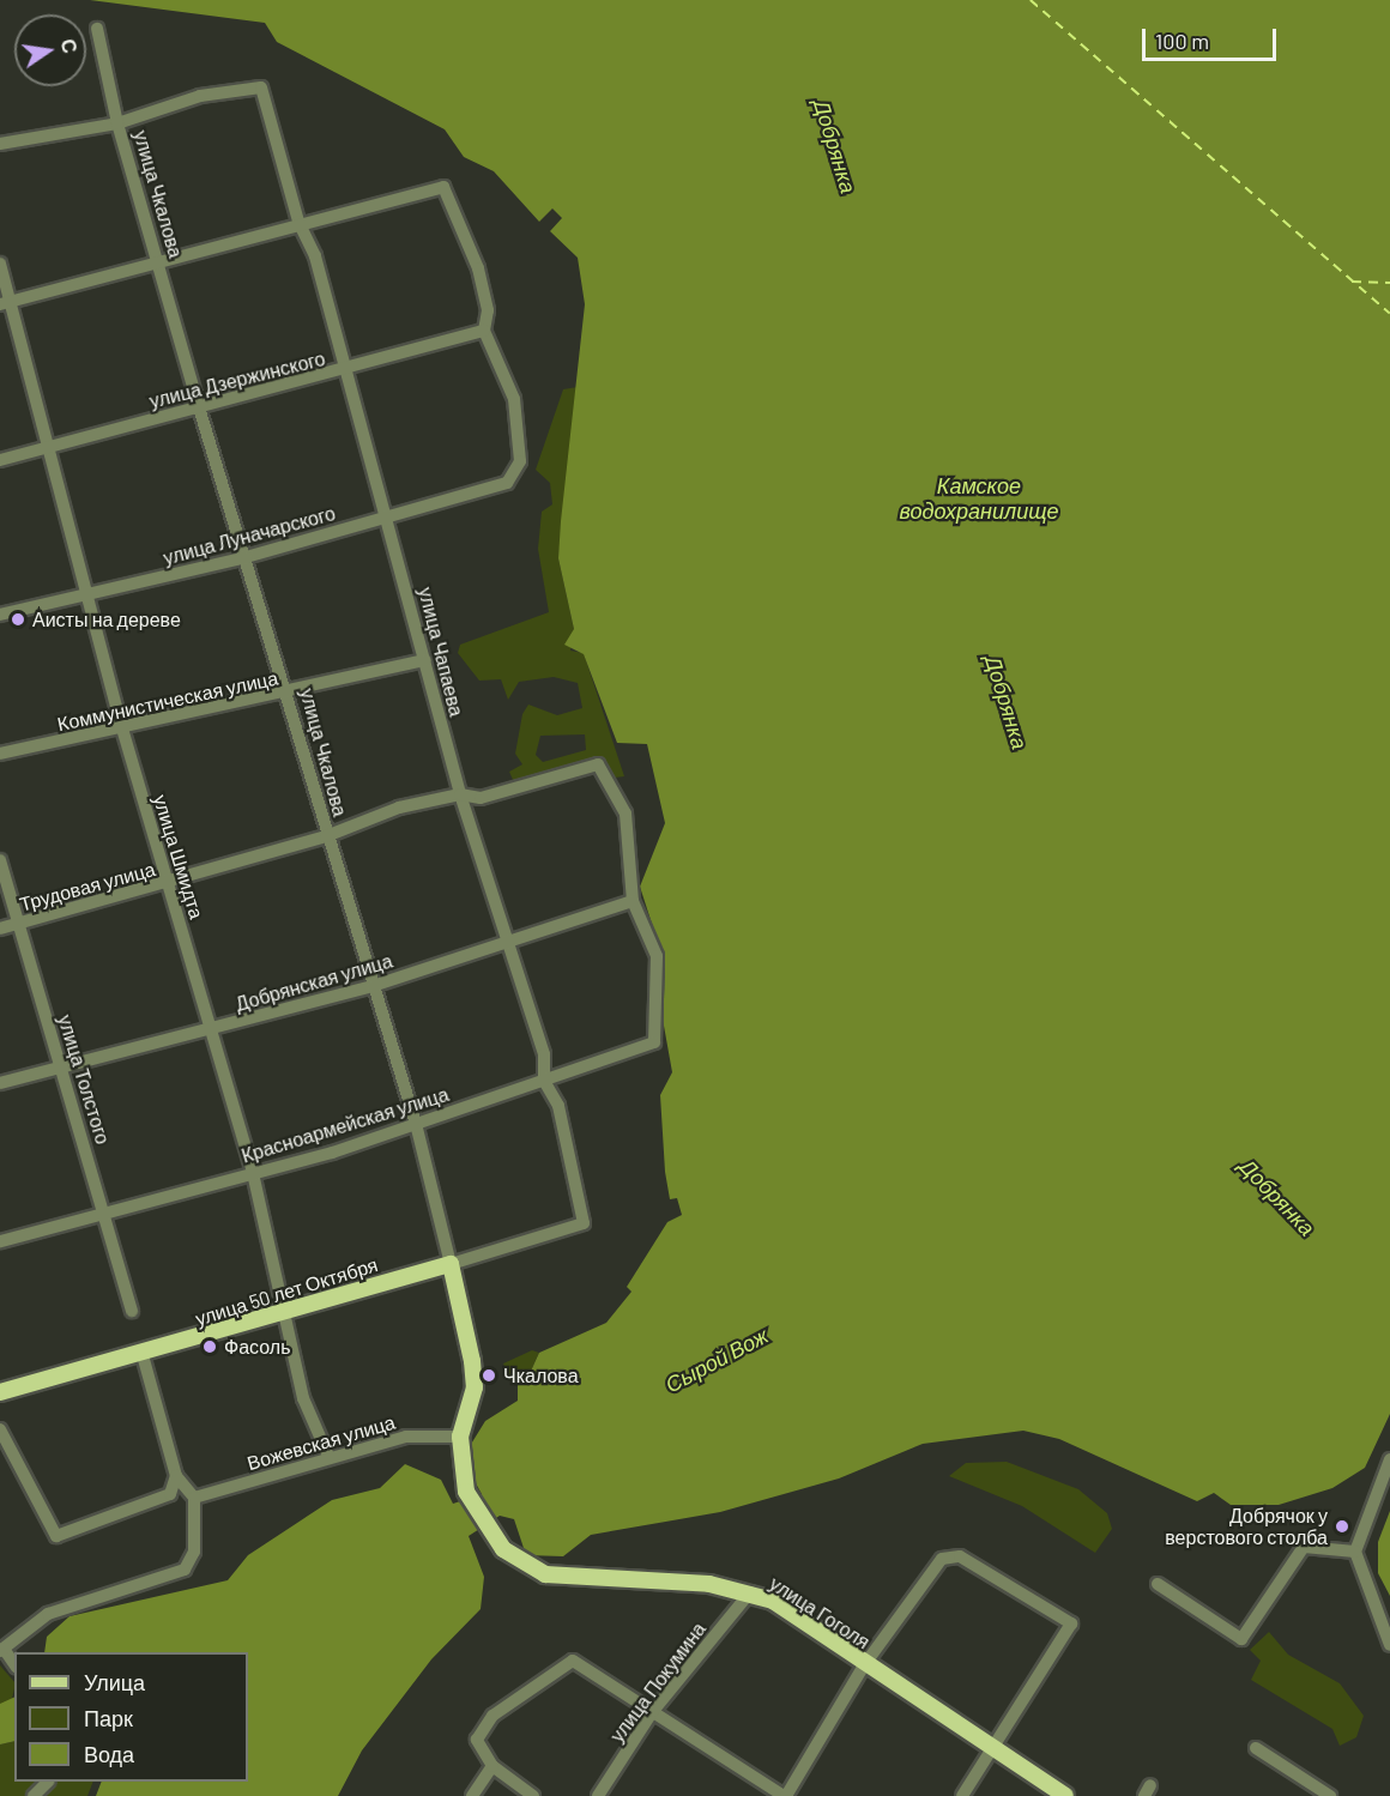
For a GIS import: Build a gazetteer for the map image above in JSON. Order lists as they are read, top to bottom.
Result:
{
  "streets": {
    "main road": ["улица Чкалова", "улица 50 лет Октября", "улица Гоголя"],
    "street": [
      "улица Дзержинского",
      "улица Луначарского",
      "улица Чапаева",
      "Коммунистическая улица",
      "улица Шмидта",
      "Трудовая улица",
      "Добрянская улица",
      "улица Толстого",
      "Красноармейская улица",
      "Вожевская улица",
      "улица Покумина"
    ]
  },
  "crossings": [
    ["улица Чкалова", "улица Дзержинского"],
    ["улица Чкалова", "улица Луначарского"],
    ["улица Чкалова", "улица Чапаева"],
    ["улица Чкалова", "Коммунистическая улица"],
    ["улица Чкалова", "Трудовая улица"],
    ["улица Чкалова", "Добрянская улица"],
    ["улица Чкалова", "Красноармейская улица"],
    ["улица Чкалова", "улица 50 лет Октября"],
    ["улица Чкалова", "Вожевская улица"],
    ["улица Чкалова", "улица Гоголя"],
    ["улица Дзержинского", "улица Луначарского"],
    ["улица Дзержинского", "улица Чапаева"],
    ["улица Дзержинского", "улица Шмидта"],
    ["улица Луначарского", "улица Чапаева"],
    ["улица Луначарского", "улица Шмидта"],
    ["улица Чапаева", "Коммунистическая улица"],
    ["улица Чапаева", "Трудовая улица"],
    ["улица Чапаева", "Добрянская улица"],
    ["улица Чапаева", "Красноармейская улица"],
    ["улица Чапаева", "улица 50 лет Октября"],
    ["Коммунистическая улица", "улица Шмидта"],
    ["улица Шмидта", "Трудовая улица"],
    ["улица Шмидта", "Добрянская улица"],
    ["улица Шмидта", "Красноармейская улица"],
    ["улица Шмидта", "улица 50 лет Октября"],
    ["улица Шмидта", "Вожевская улица"],
    ["Трудовая улица", "Добрянская улица"],
    ["Трудовая улица", "улица Толстого"],
    ["Трудовая улица", "Красноармейская улица"],
    ["Добрянская улица", "улица Толстого"],
    ["Добрянская улица", "Красноармейская улица"],
    ["улица Толстого", "Красноармейская улица"],
    ["улица Гоголя", "улица Покумина"]
  ],
  "water": ["Добрянка", "Камское водохранилище", "Сырой Вож"],
  "places": [
    "Аисты на дереве",
    "Фасоль",
    "Чкалова",
    "Добрячок у верстового столба"
  ],
  "legend": ["Улица", "Парк", "Вода"],
  "scale_bar": "100 m",
  "north": "right"
}
